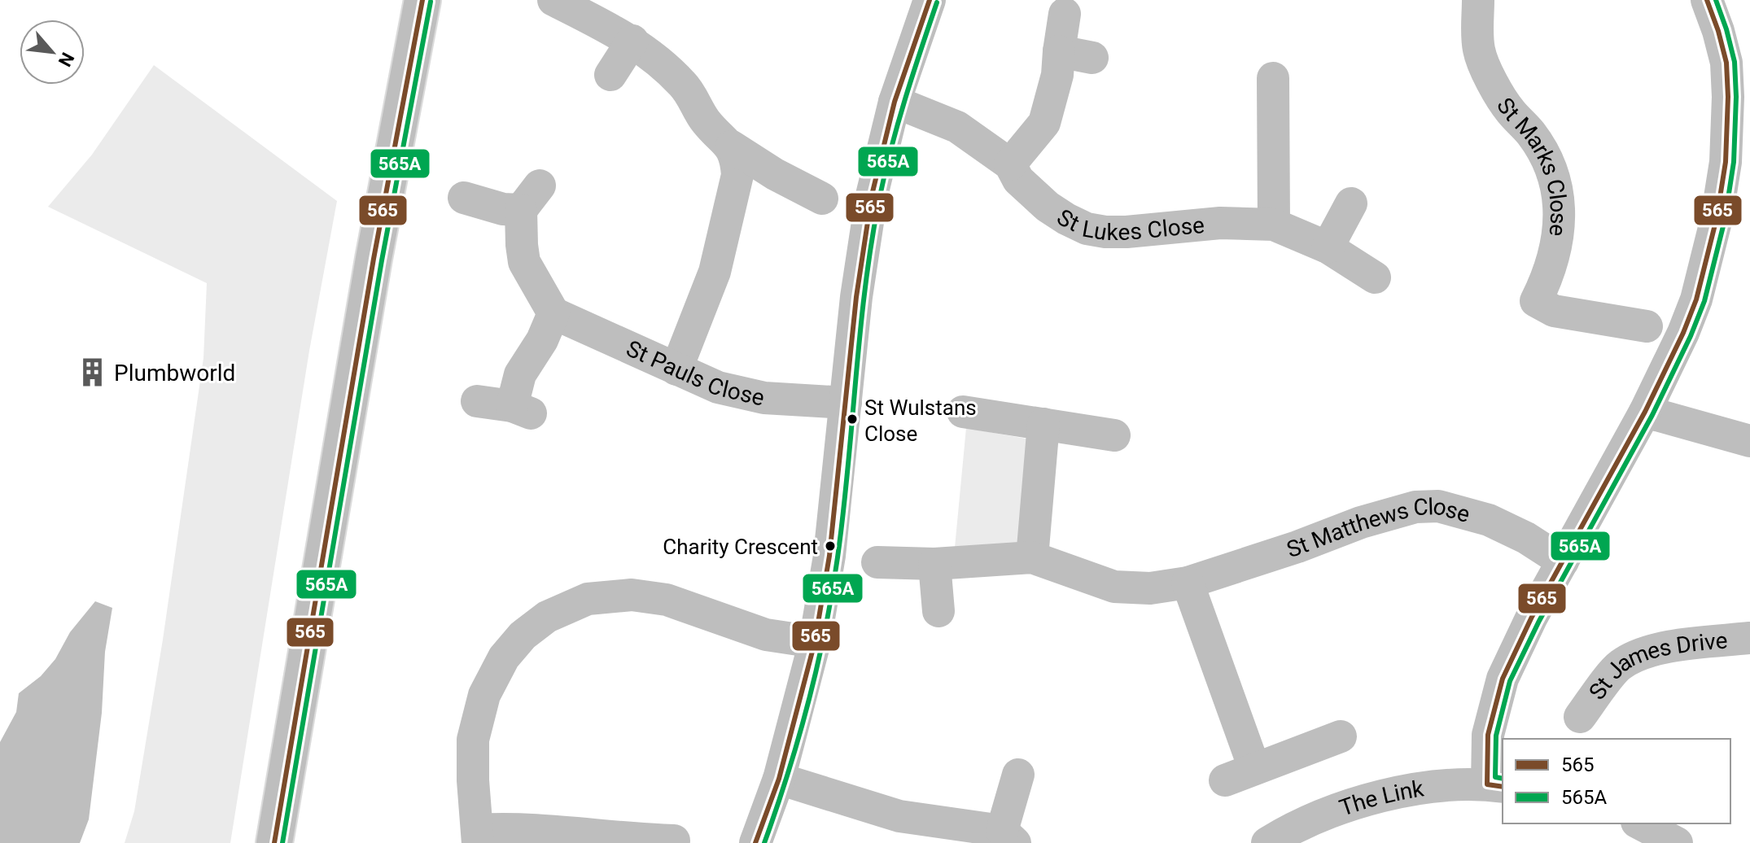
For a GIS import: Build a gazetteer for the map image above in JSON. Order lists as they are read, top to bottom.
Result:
{
  "streets": {
    "street": [
      "St Marks Close",
      "St Lukes Close",
      "St Pauls Close",
      "St Matthews Close",
      "St James Drive",
      "The Link"
    ]
  },
  "places": {
    "building": ["Plumbworld"],
    "other": ["St Wulstans Close", "Charity Crescent"]
  },
  "lines": ["transit line 565", "transit line 565A"],
  "legend": ["565", "565A"],
  "north": "bottom right"
}
